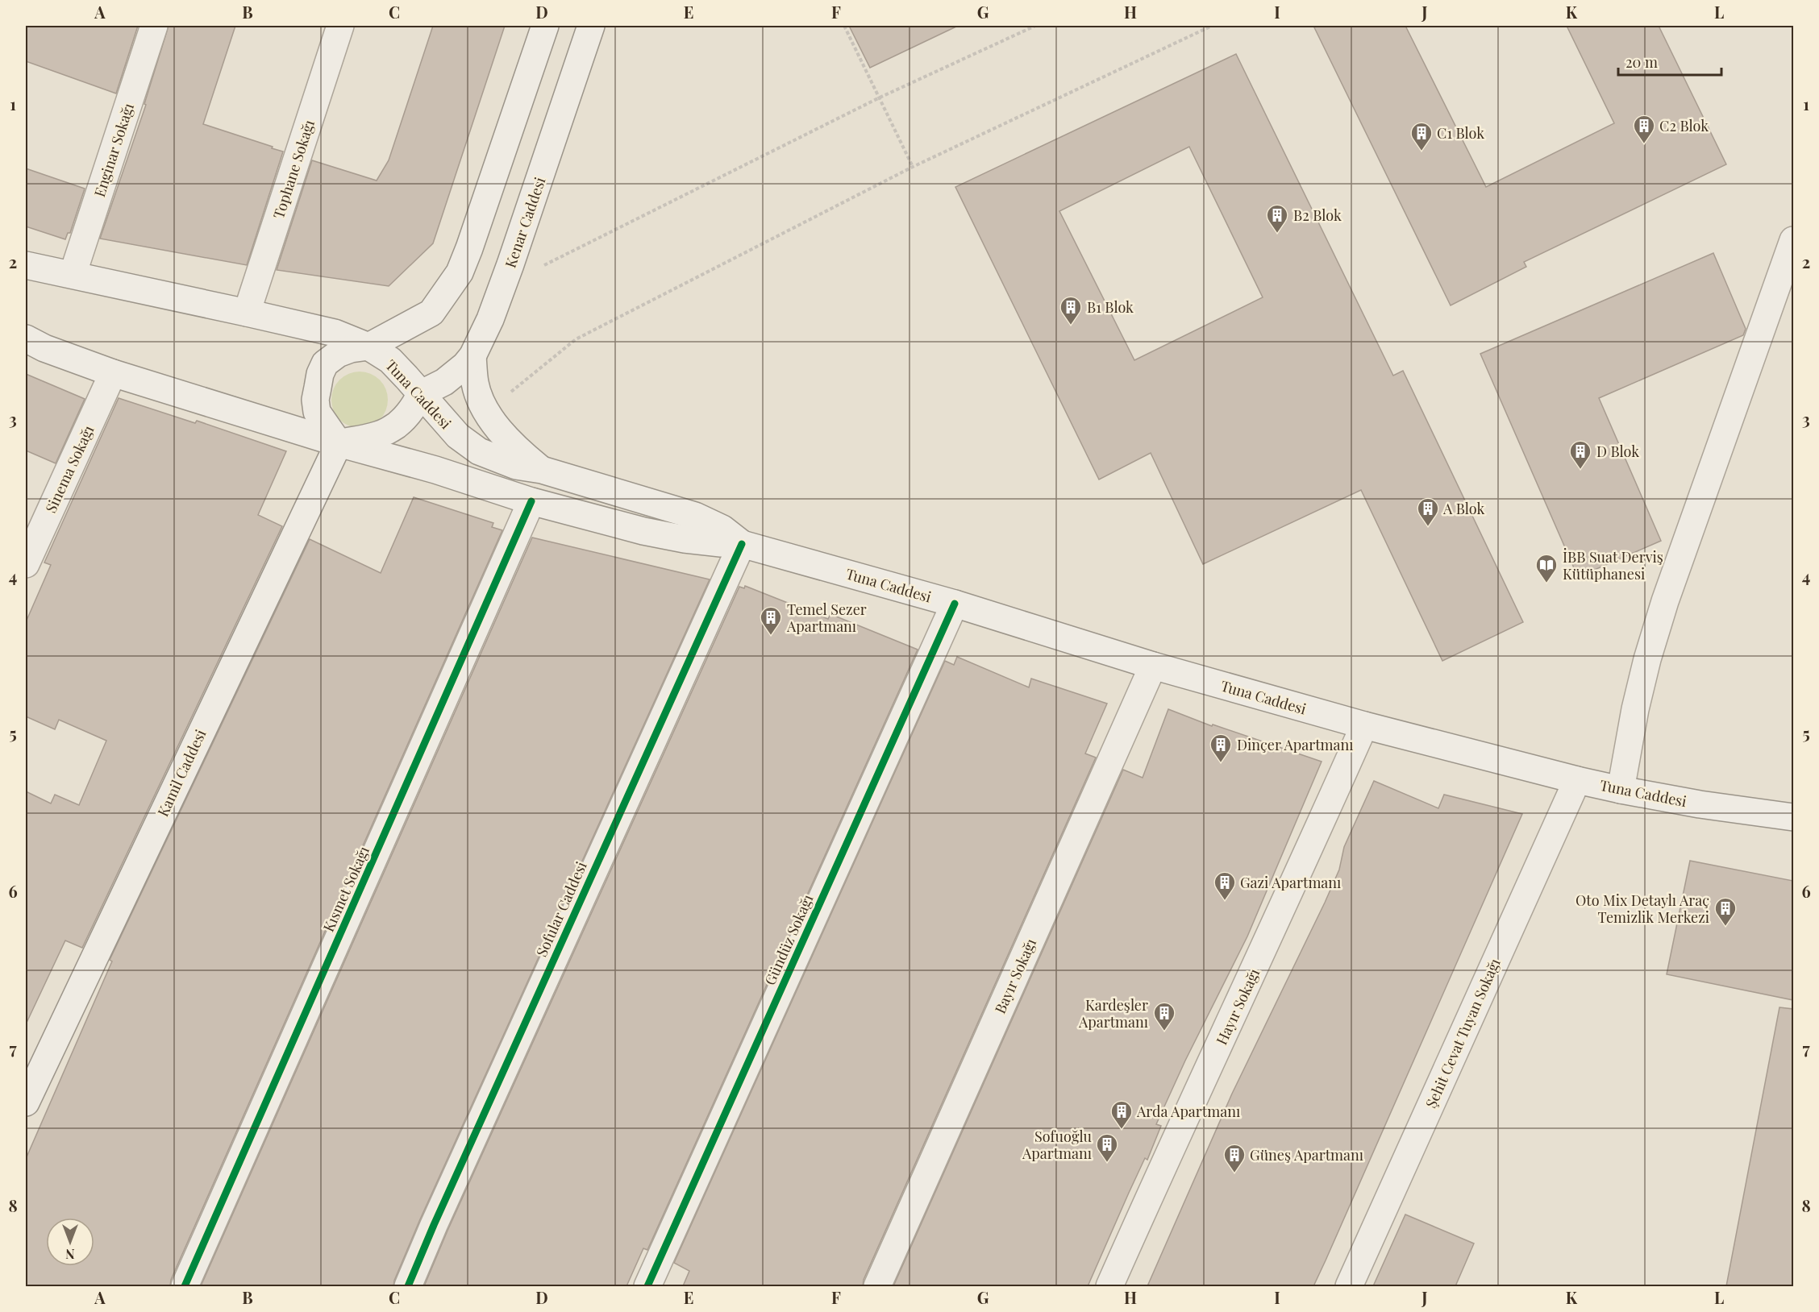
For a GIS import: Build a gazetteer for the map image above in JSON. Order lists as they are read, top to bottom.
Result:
{
  "streets": {
    "street": [
      "Enginar Sokağı",
      "Tophane Sokağı",
      "Kenar Caddesi",
      "Tuna Caddesi",
      "Sinema Sokağı",
      "Kamil Caddesi",
      "Kısmet Sokağı",
      "Sofular Caddesi",
      "Gündüz Sokağı",
      "Bayır Sokağı",
      "Hayır Sokağı",
      "Şehit Cevat Tuyan Sokağı"
    ]
  },
  "crossings": [
    ["Enginar Sokağı", "Tuna Caddesi"],
    ["Tophane Sokağı", "Tuna Caddesi"],
    ["Kenar Caddesi", "Tuna Caddesi"],
    ["Kenar Caddesi", "Kamil Caddesi"],
    ["Tuna Caddesi", "Sinema Sokağı"],
    ["Tuna Caddesi", "Kamil Caddesi"],
    ["Tuna Caddesi", "Kısmet Sokağı"],
    ["Tuna Caddesi", "Sofular Caddesi"],
    ["Tuna Caddesi", "Gündüz Sokağı"],
    ["Tuna Caddesi", "Bayır Sokağı"],
    ["Tuna Caddesi", "Hayır Sokağı"],
    ["Tuna Caddesi", "Şehit Cevat Tuyan Sokağı"]
  ],
  "places": {
    "building": [
      "C2 Blok",
      "C1 Blok",
      "B2 Blok",
      "B1 Blok",
      "D Blok",
      "A Blok",
      "Temel Sezer Apartmanı",
      "Dinçer Apartmanı",
      "Gazi Apartmanı",
      "Oto Mix Detaylı Araç Temizlik Merkezi",
      "Kardeşler Apartmanı",
      "Arda Apartmanı",
      "Sofuoğlu Apartmanı",
      "Güneş Apartmanı"
    ],
    "library": ["İBB Suat Derviş Kütüphanesi"]
  },
  "scale_bar": "20 m",
  "north": "bottom",
  "grid": {
    "columns": [
      "A",
      "B",
      "C",
      "D",
      "E",
      "F",
      "G",
      "H",
      "I",
      "J",
      "K",
      "L"
    ],
    "rows": [
      "1",
      "2",
      "3",
      "4",
      "5",
      "6",
      "7",
      "8"
    ]
  }
}
